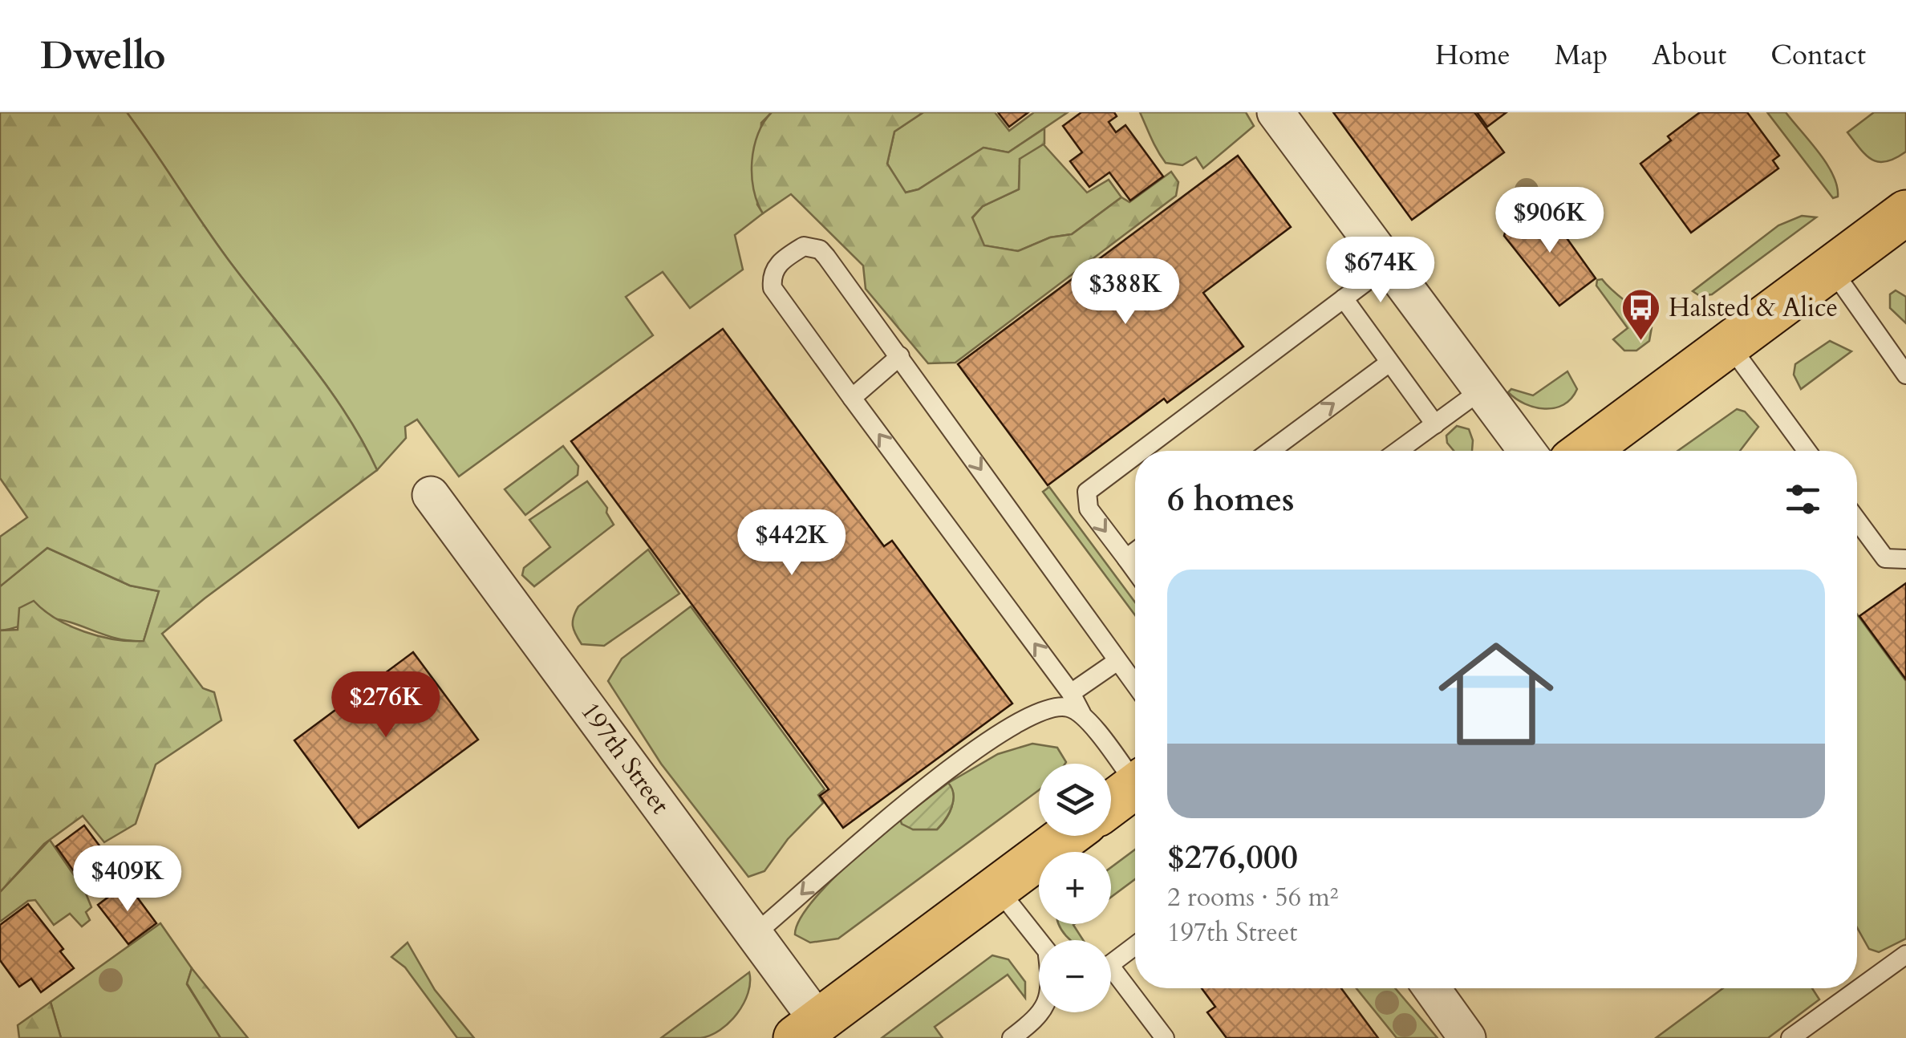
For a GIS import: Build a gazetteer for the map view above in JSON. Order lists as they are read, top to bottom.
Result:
{
  "streets": {
    "street": ["197th Street"]
  },
  "places": {
    "bus stop": ["Halsted & Alice"]
  },
  "page": {
    "header": "Dwello",
    "nav": [
      "Home",
      "Map",
      "About",
      "Contact"
    ],
    "price": [
      "$906K",
      "$674K",
      "$388K",
      "$442K",
      "$276K",
      "$409K"
    ],
    "heading": "6 homes",
    "list": [
      {
        "name": "$276,000",
        "note": "2 rooms · 56 m² · 197th Street"
      }
    ],
    "map_buttons": ["+", "−"]
  }
}
